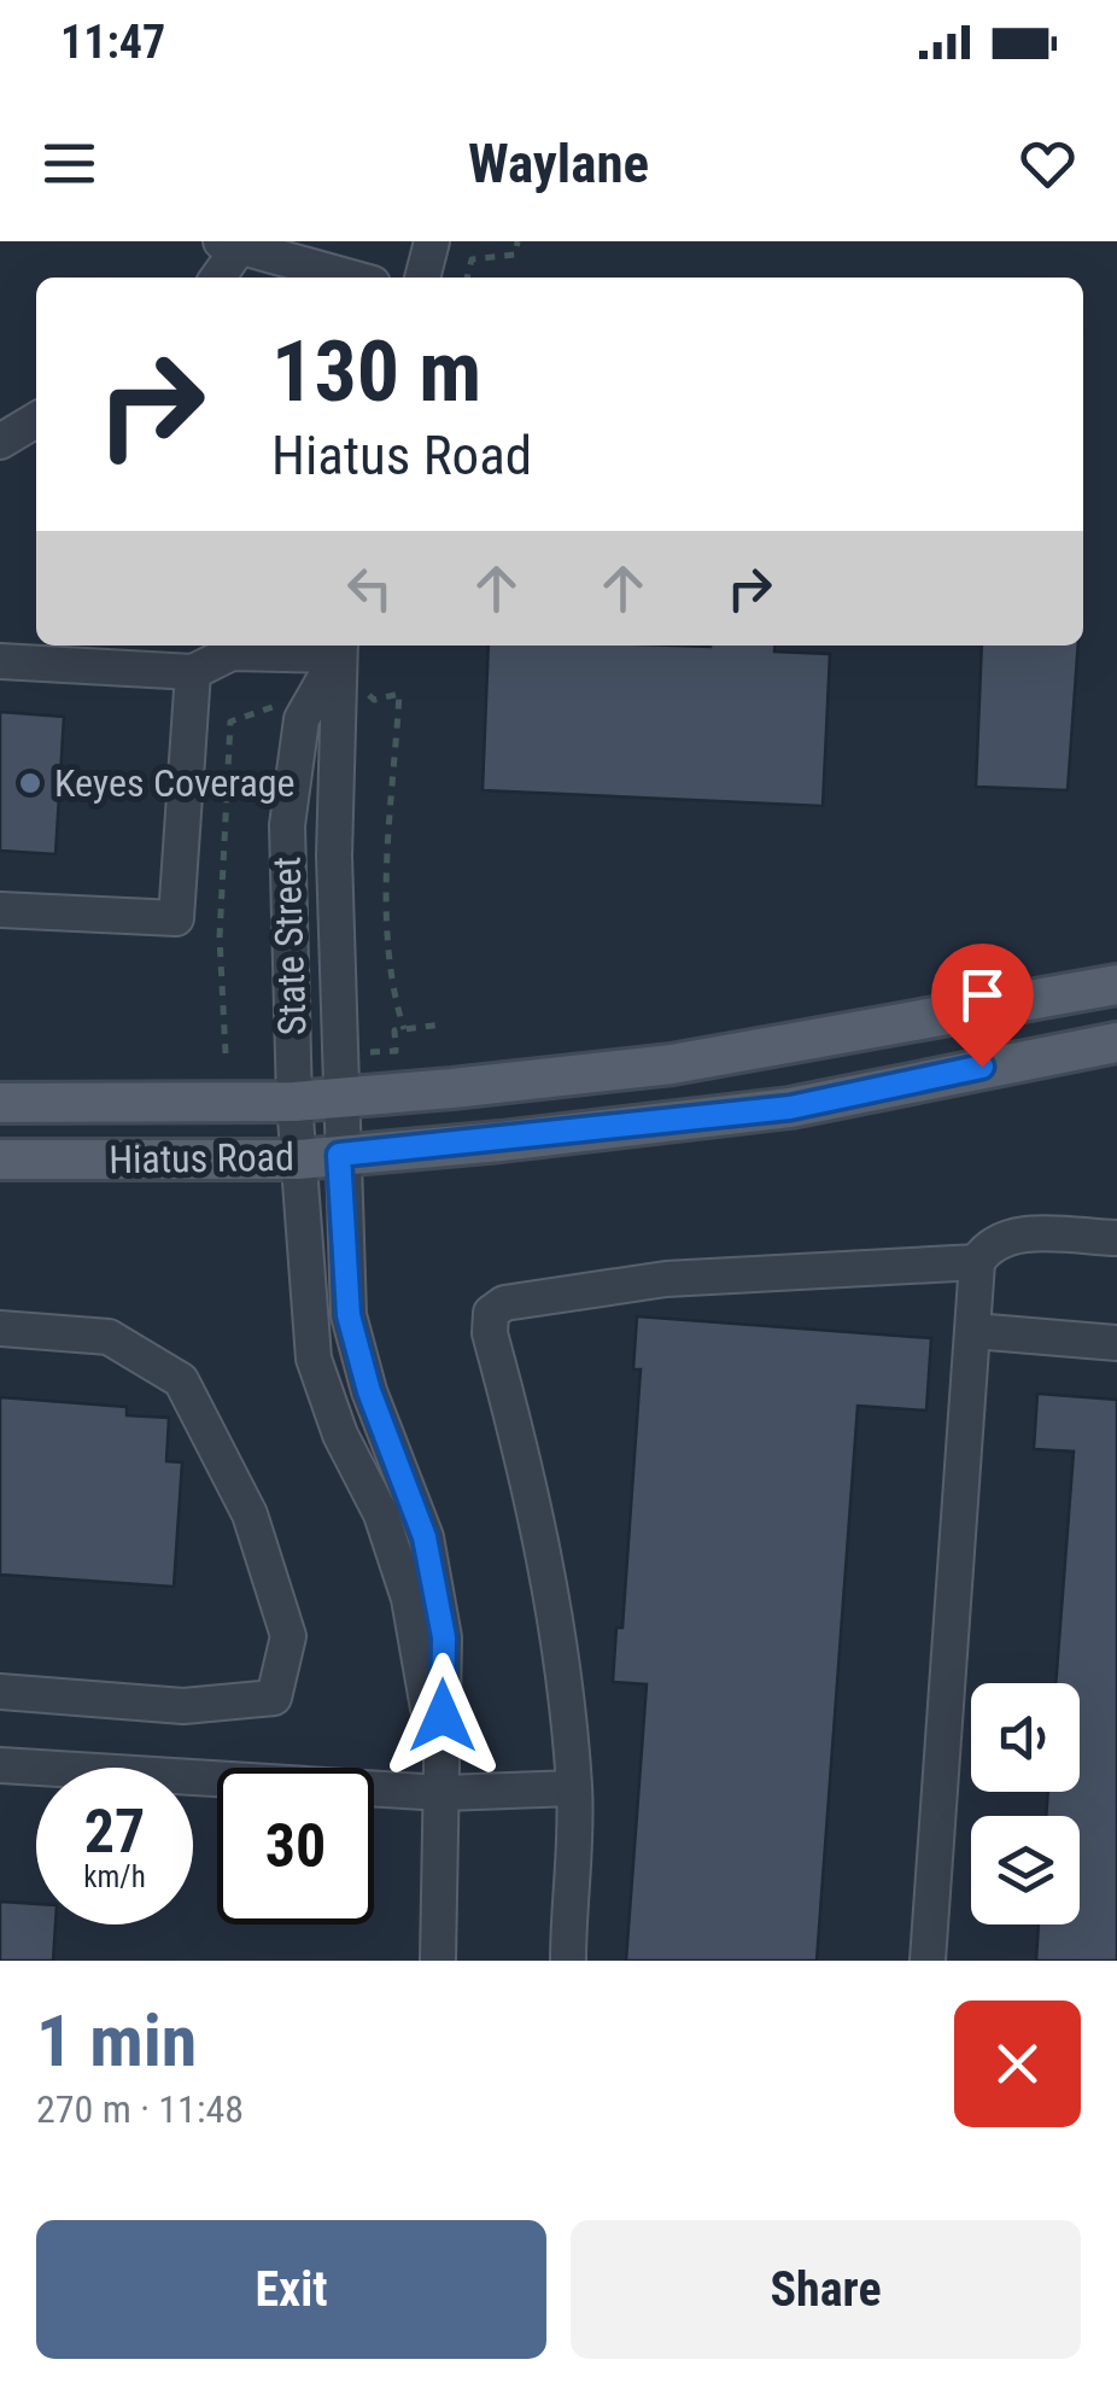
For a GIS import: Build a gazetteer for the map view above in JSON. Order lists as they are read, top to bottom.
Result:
{
  "streets": {
    "main road": ["Hiatus Road"],
    "street": ["State Street"]
  },
  "crossings": [
    ["State Street", "Hiatus Road"]
  ],
  "places": ["Keyes Coverage"],
  "page": {
    "status": "11:47",
    "header": "Waylane",
    "turn": ["130 m", "Hiatus Road"],
    "speed": "27 km/h",
    "limit": "30",
    "heading": ["1 min", "270 m · 11:48"],
    "buttons": ["Exit", "Share"]
  }
}
